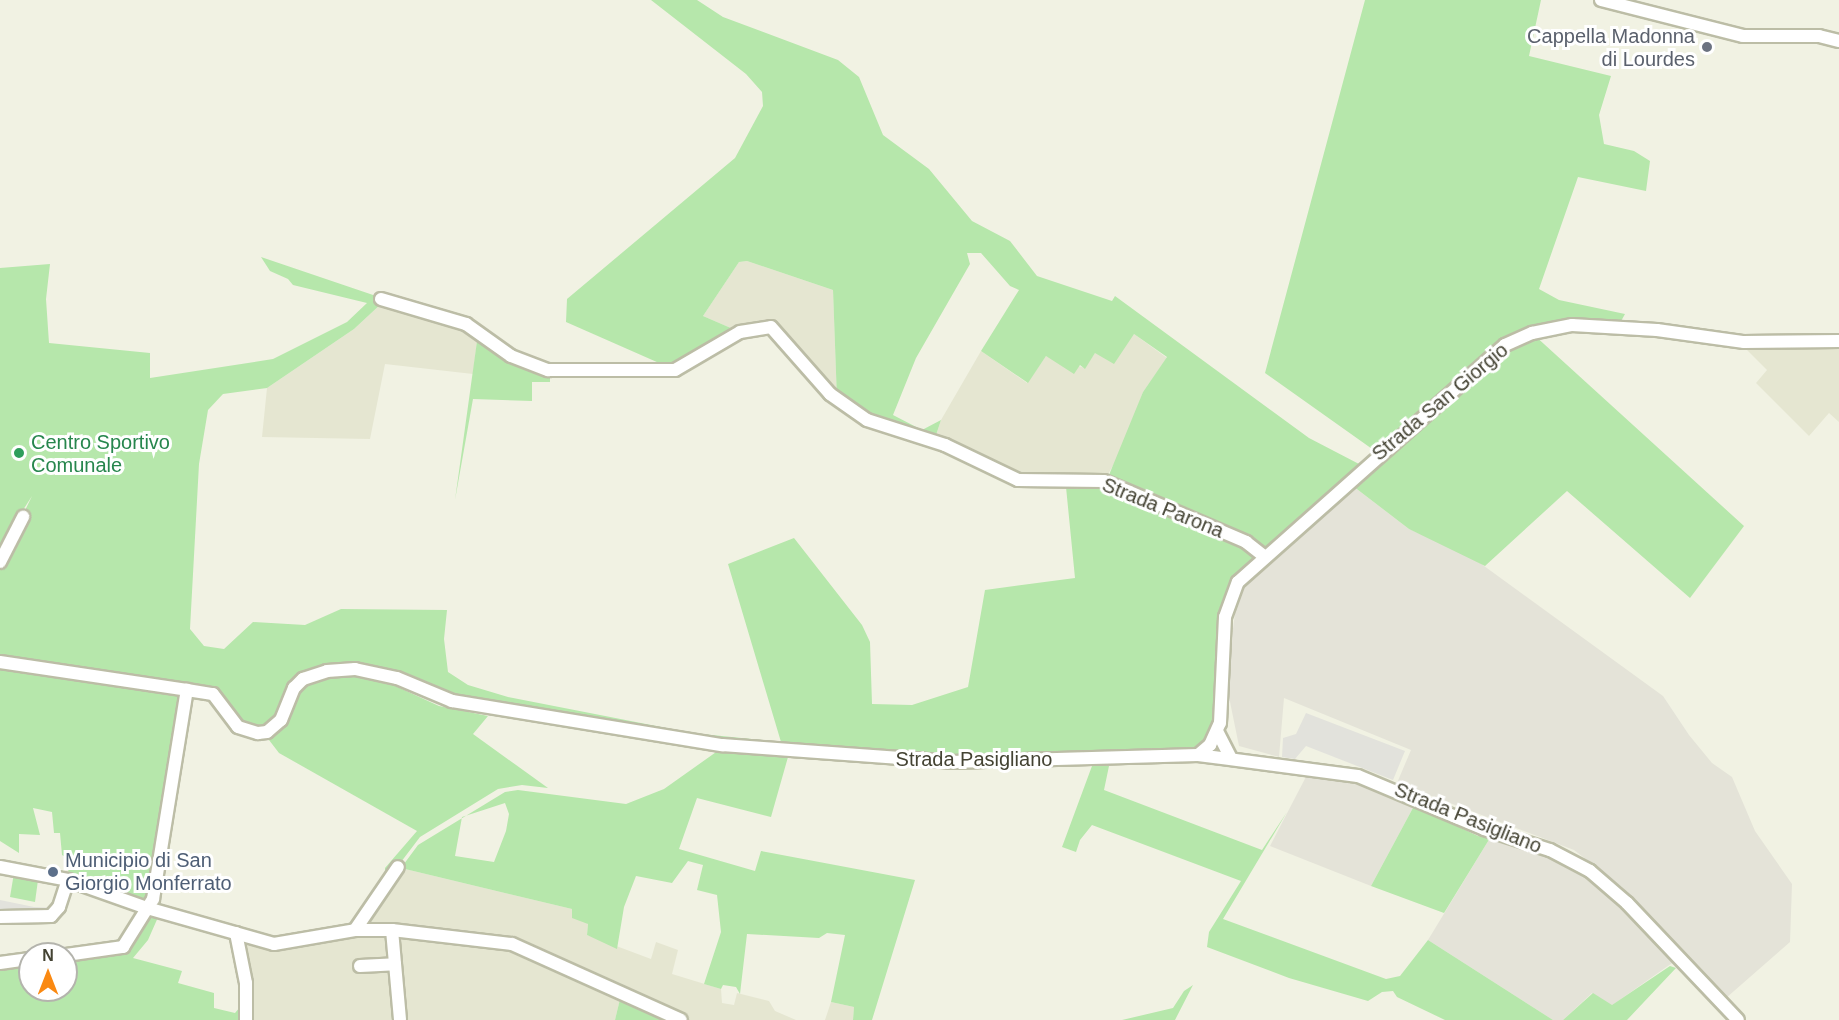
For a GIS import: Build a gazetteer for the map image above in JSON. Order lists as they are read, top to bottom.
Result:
{
  "streets": {
    "street": ["Strada San Giorgio", "Strada Parona", "Strada Pasigliano"]
  },
  "crossings": [
    ["Strada San Giorgio", "Strada Parona"]
  ],
  "places": ["Cappella Madonna di Lourdes", "Centro Sportivo Comunale", "Municipio di San Giorgio Monferrato"],
  "north": "top"
}
